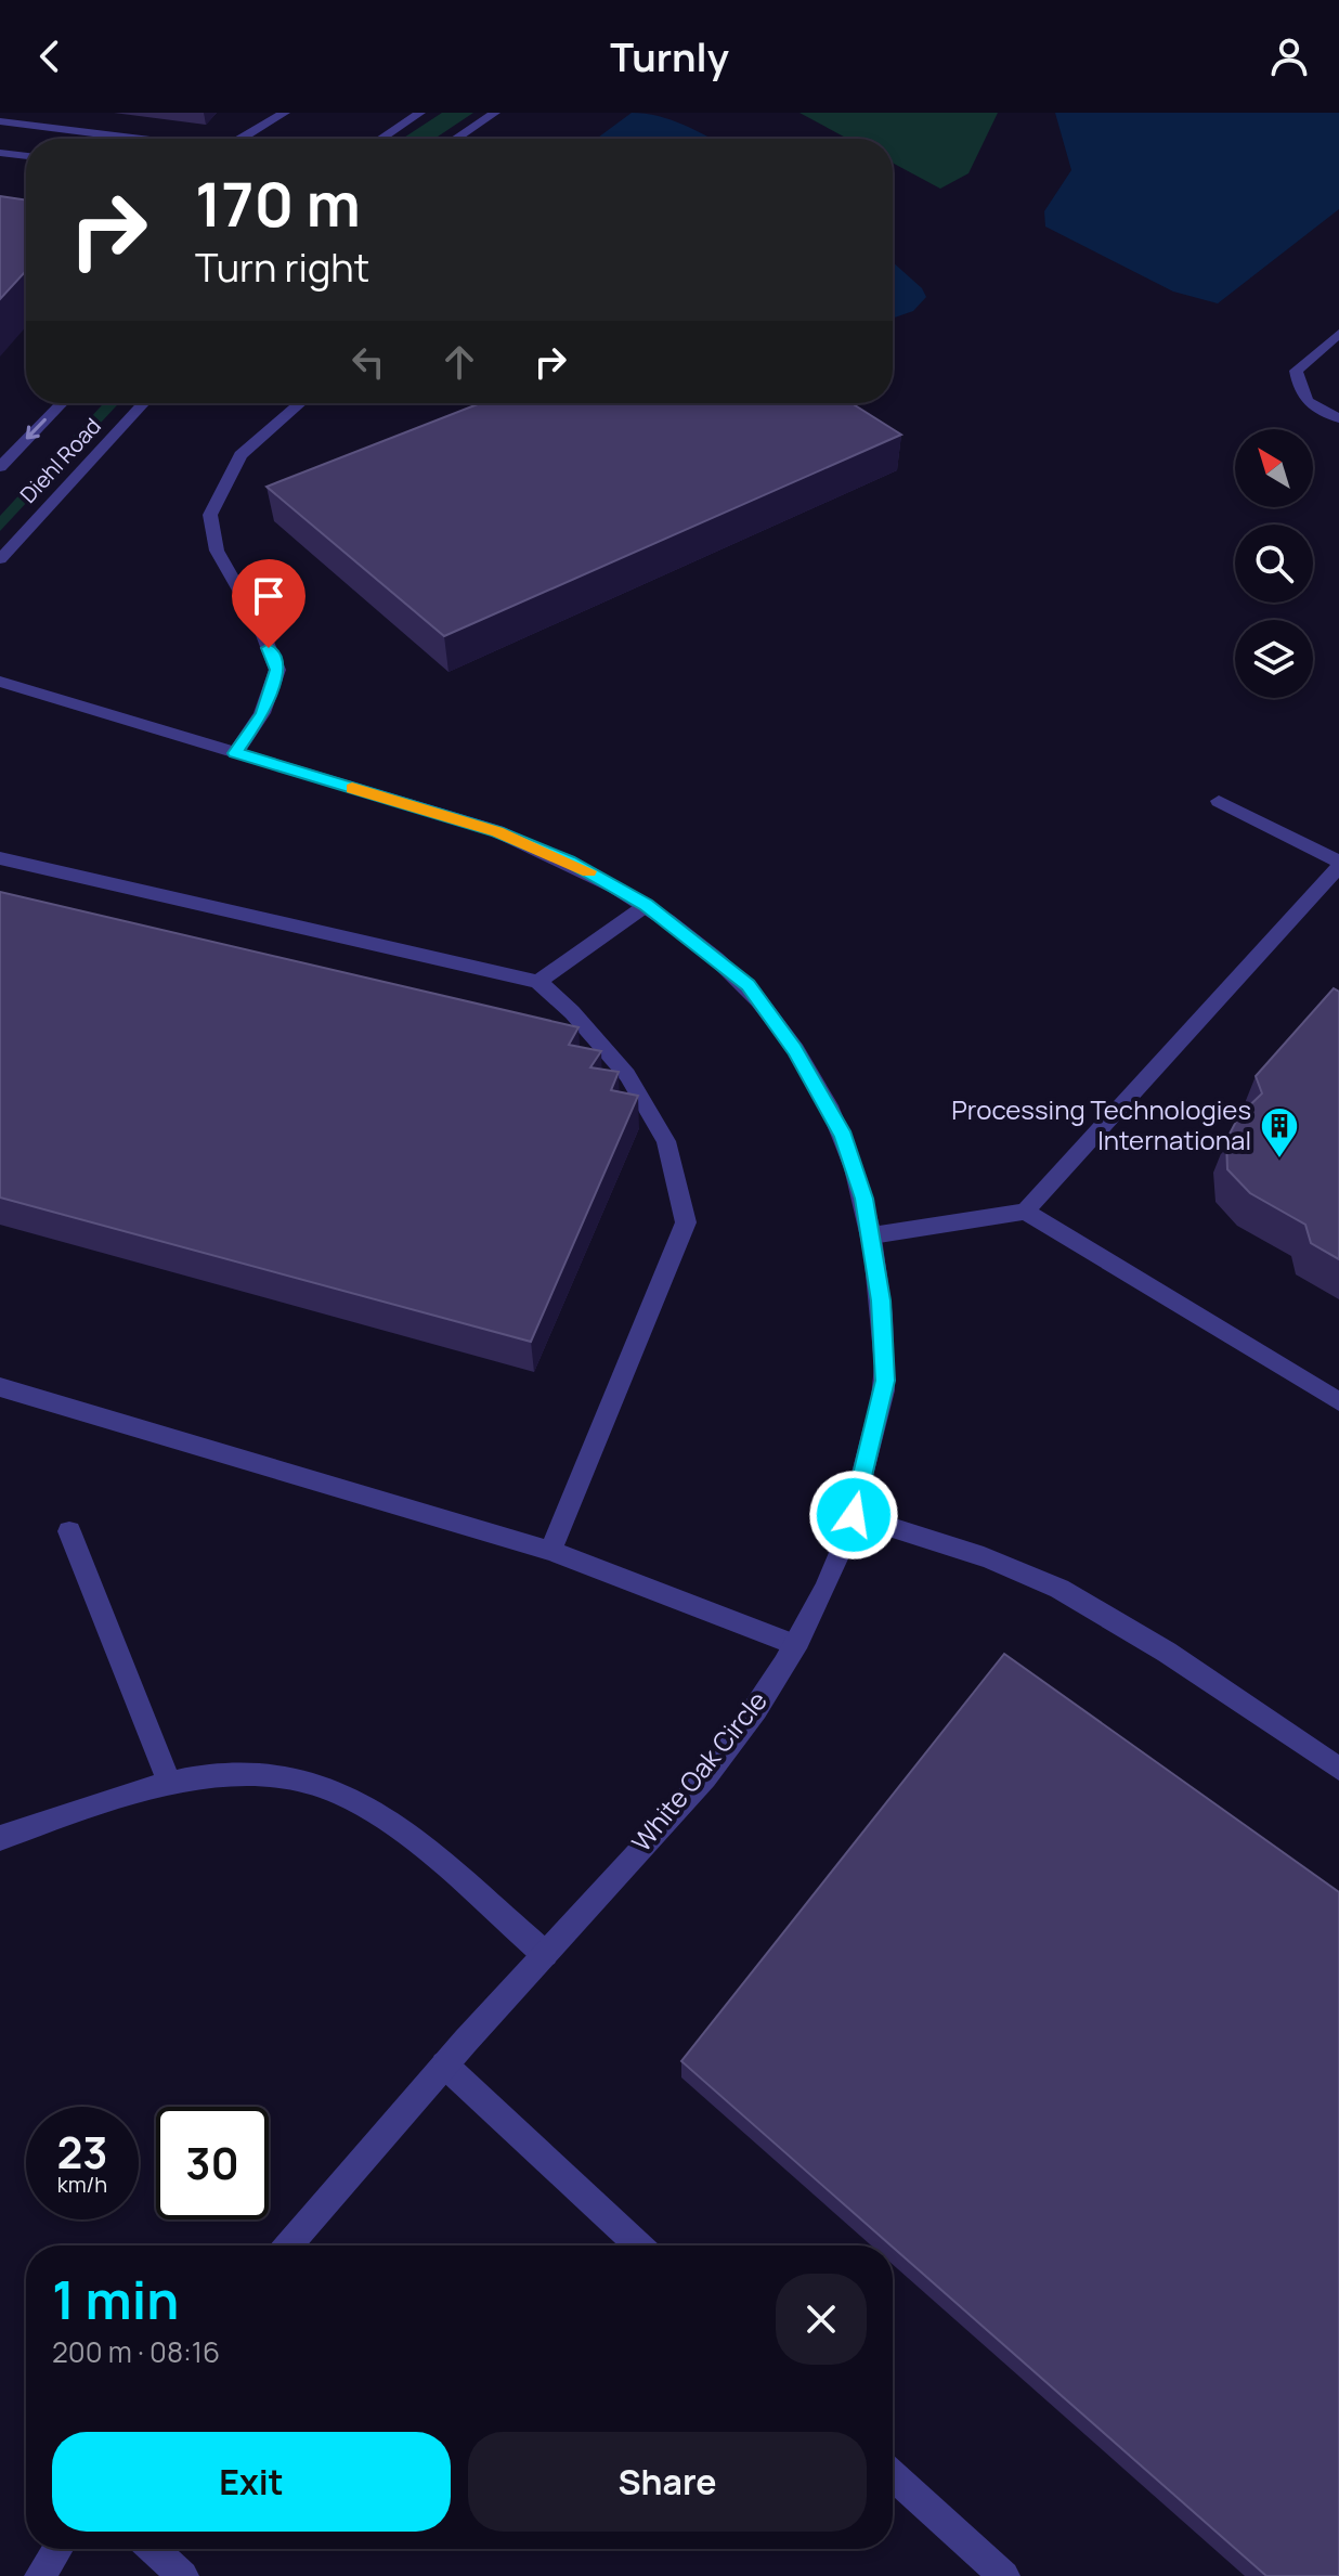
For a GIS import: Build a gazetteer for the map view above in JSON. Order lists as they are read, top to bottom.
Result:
{
  "streets": {
    "street": ["Diehl Road", "White Oak Circle"]
  },
  "places": {
    "building": ["Processing Technologies International"]
  },
  "north": "top left",
  "page": {
    "header": "Turnly",
    "turn": ["170 m", "Turn right"],
    "speed": "23 km/h",
    "limit": "30",
    "heading": ["1 min", "200 m · 08:16"],
    "buttons": ["Exit", "Share"]
  }
}
